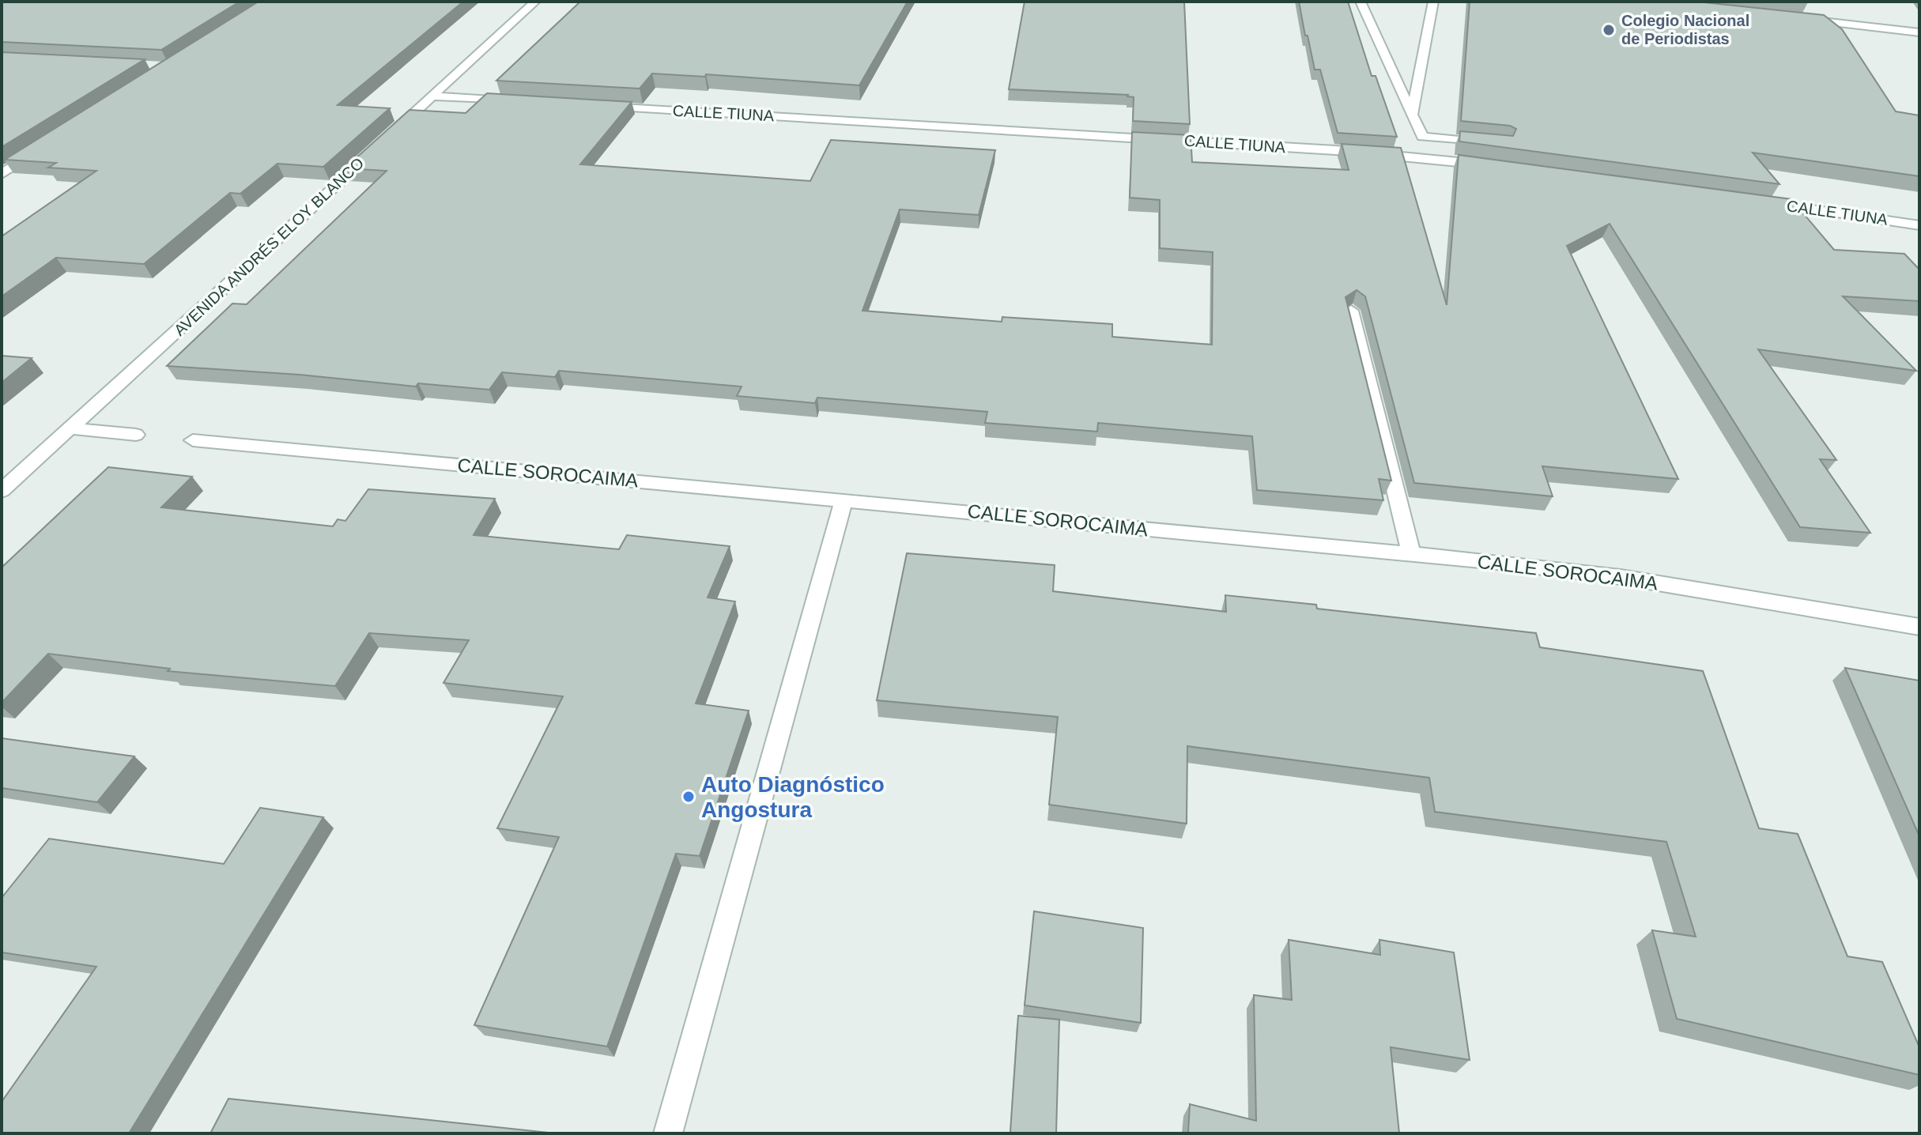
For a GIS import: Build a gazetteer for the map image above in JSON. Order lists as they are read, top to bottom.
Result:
{
  "streets": {
    "street": ["CALLE TIUNA", "AVENIDA ANDRÉS ELOY BLANCO", "CALLE SOROCAIMA"]
  },
  "places": ["Colegio Nacional de Periodistas", "Auto Diagnóstico Angostura"]
}
